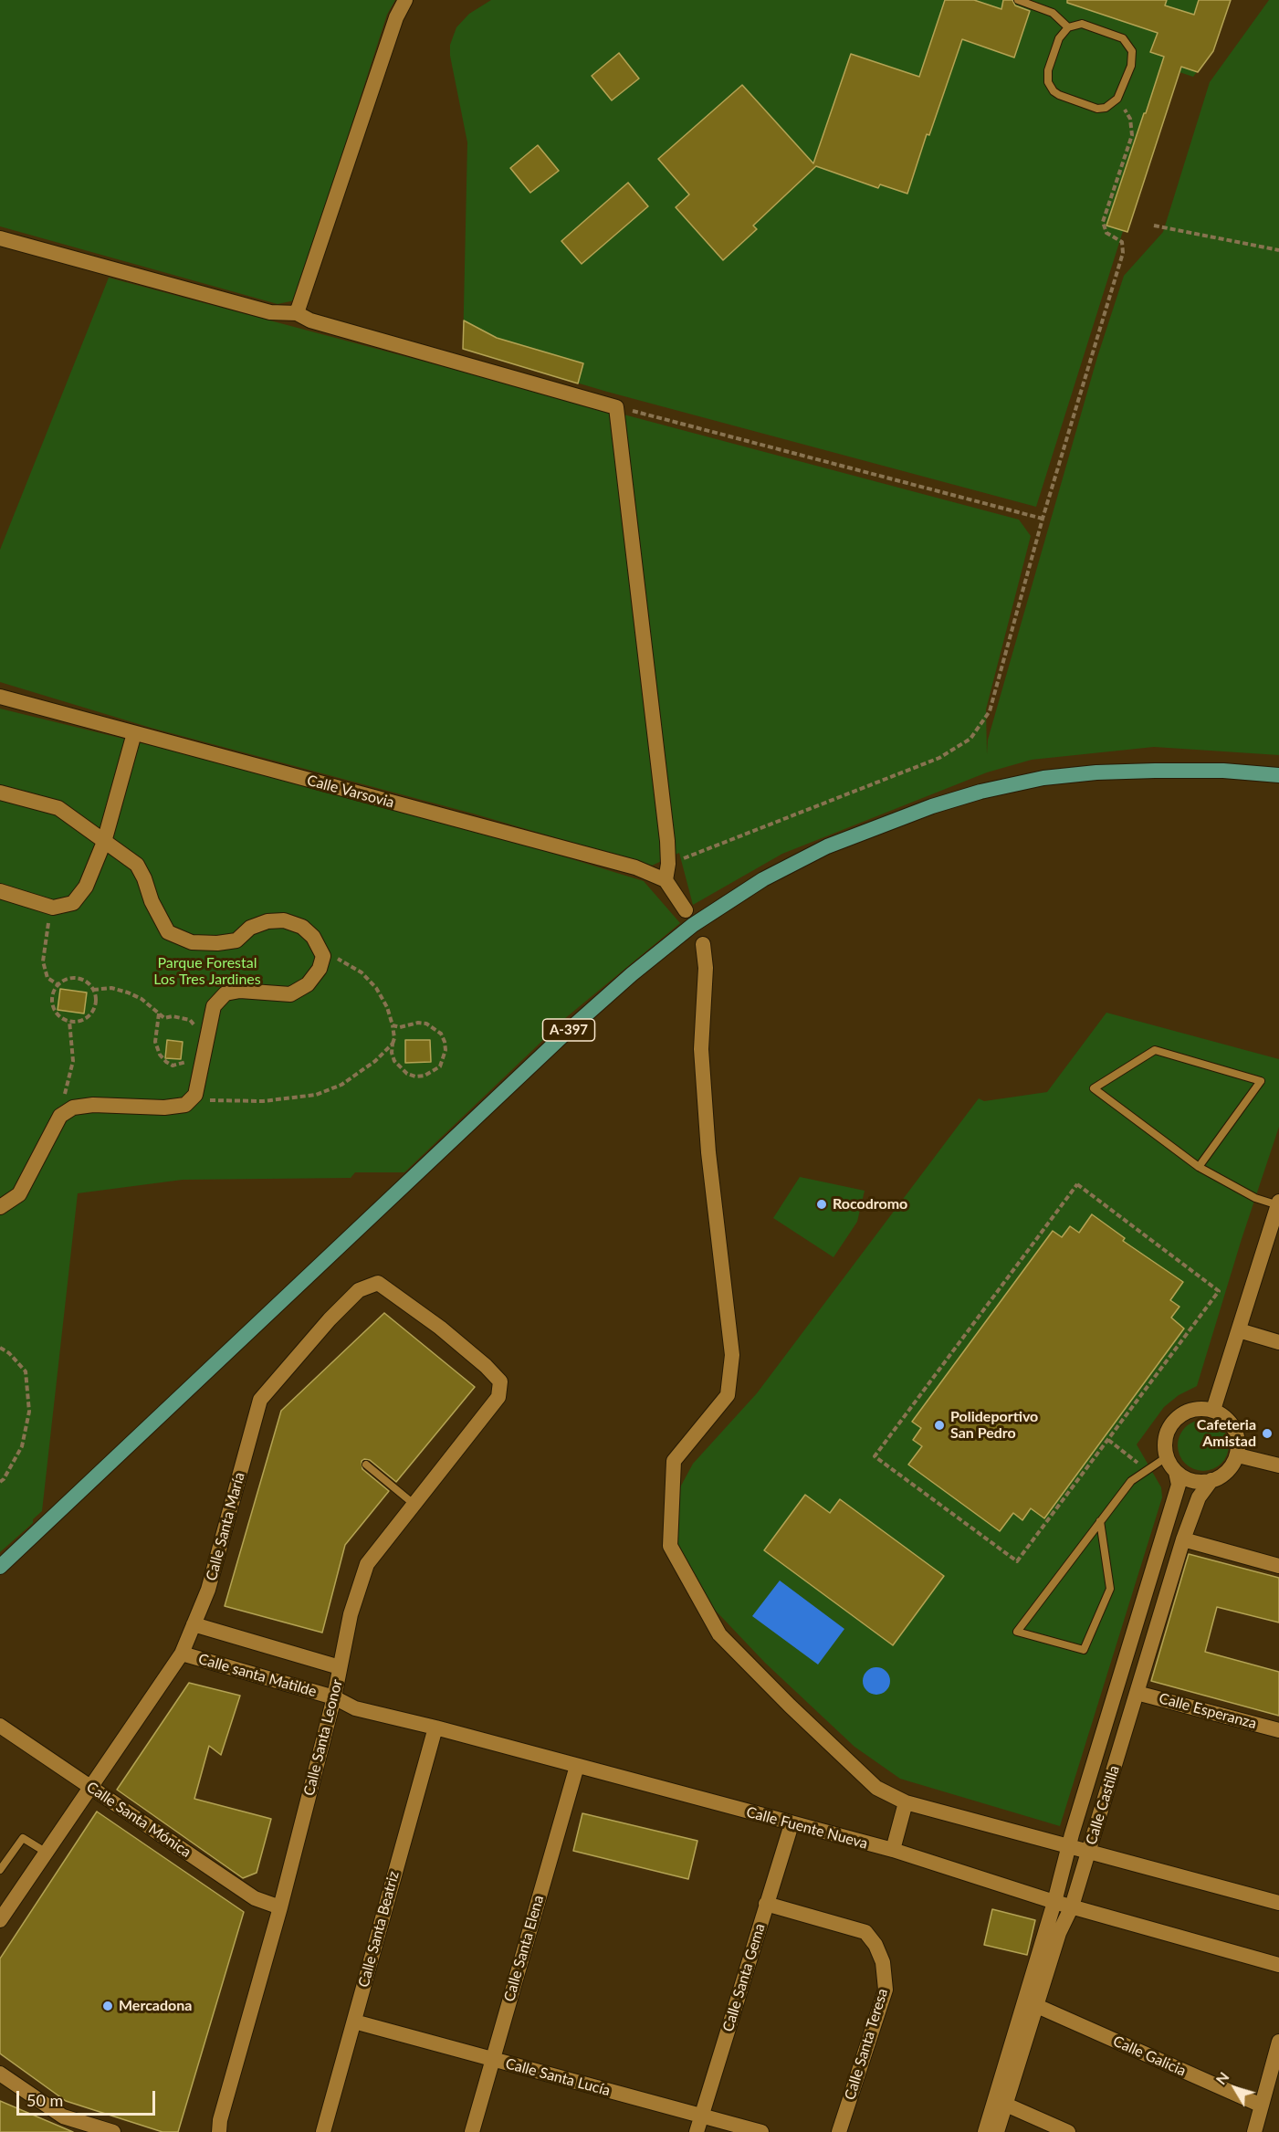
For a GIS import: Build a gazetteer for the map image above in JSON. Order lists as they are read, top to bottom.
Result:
{
  "streets": {
    "main road": ["A-397"],
    "street": [
      "Calle Varsovia",
      "Calle Santa María",
      "Calle santa Matilde",
      "Calle Esperanza",
      "Calle Santa Leonor",
      "Calle Castilla",
      "Calle Santa Mónica",
      "Calle Fuente Nueva",
      "Calle Santa Beatriz",
      "Calle Santa Elena",
      "Calle Santa Gema",
      "Calle Santa Teresa",
      "Calle Galicia",
      "Calle Santa Lucía"
    ]
  },
  "crossings": [
    ["Calle Santa María", "Calle santa Matilde"],
    ["Calle Santa María", "Calle Santa Leonor"],
    ["Calle Santa María", "Calle Santa Mónica"],
    ["Calle santa Matilde", "Calle Santa Leonor"],
    ["Calle santa Matilde", "Calle Fuente Nueva"],
    ["Calle Esperanza", "Calle Castilla"],
    ["Calle Santa Leonor", "Calle Santa Mónica"],
    ["Calle Santa Leonor", "Calle Fuente Nueva"],
    ["Calle Castilla", "Calle Fuente Nueva"],
    ["Calle Castilla", "Calle Galicia"],
    ["Calle Fuente Nueva", "Calle Santa Beatriz"],
    ["Calle Fuente Nueva", "Calle Santa Elena"],
    ["Calle Fuente Nueva", "Calle Santa Gema"],
    ["Calle Santa Beatriz", "Calle Santa Lucía"],
    ["Calle Santa Elena", "Calle Santa Lucía"],
    ["Calle Santa Gema", "Calle Santa Teresa"],
    ["Calle Santa Gema", "Calle Santa Lucía"]
  ],
  "parks": ["Parque Forestal Los Tres Jardines"],
  "places": [
    "Rocodromo",
    "Polideportivo San Pedro",
    "Cafeteria Amistad",
    "Mercadona"
  ],
  "scale_bar": "50 m",
  "north": "top left"
}
